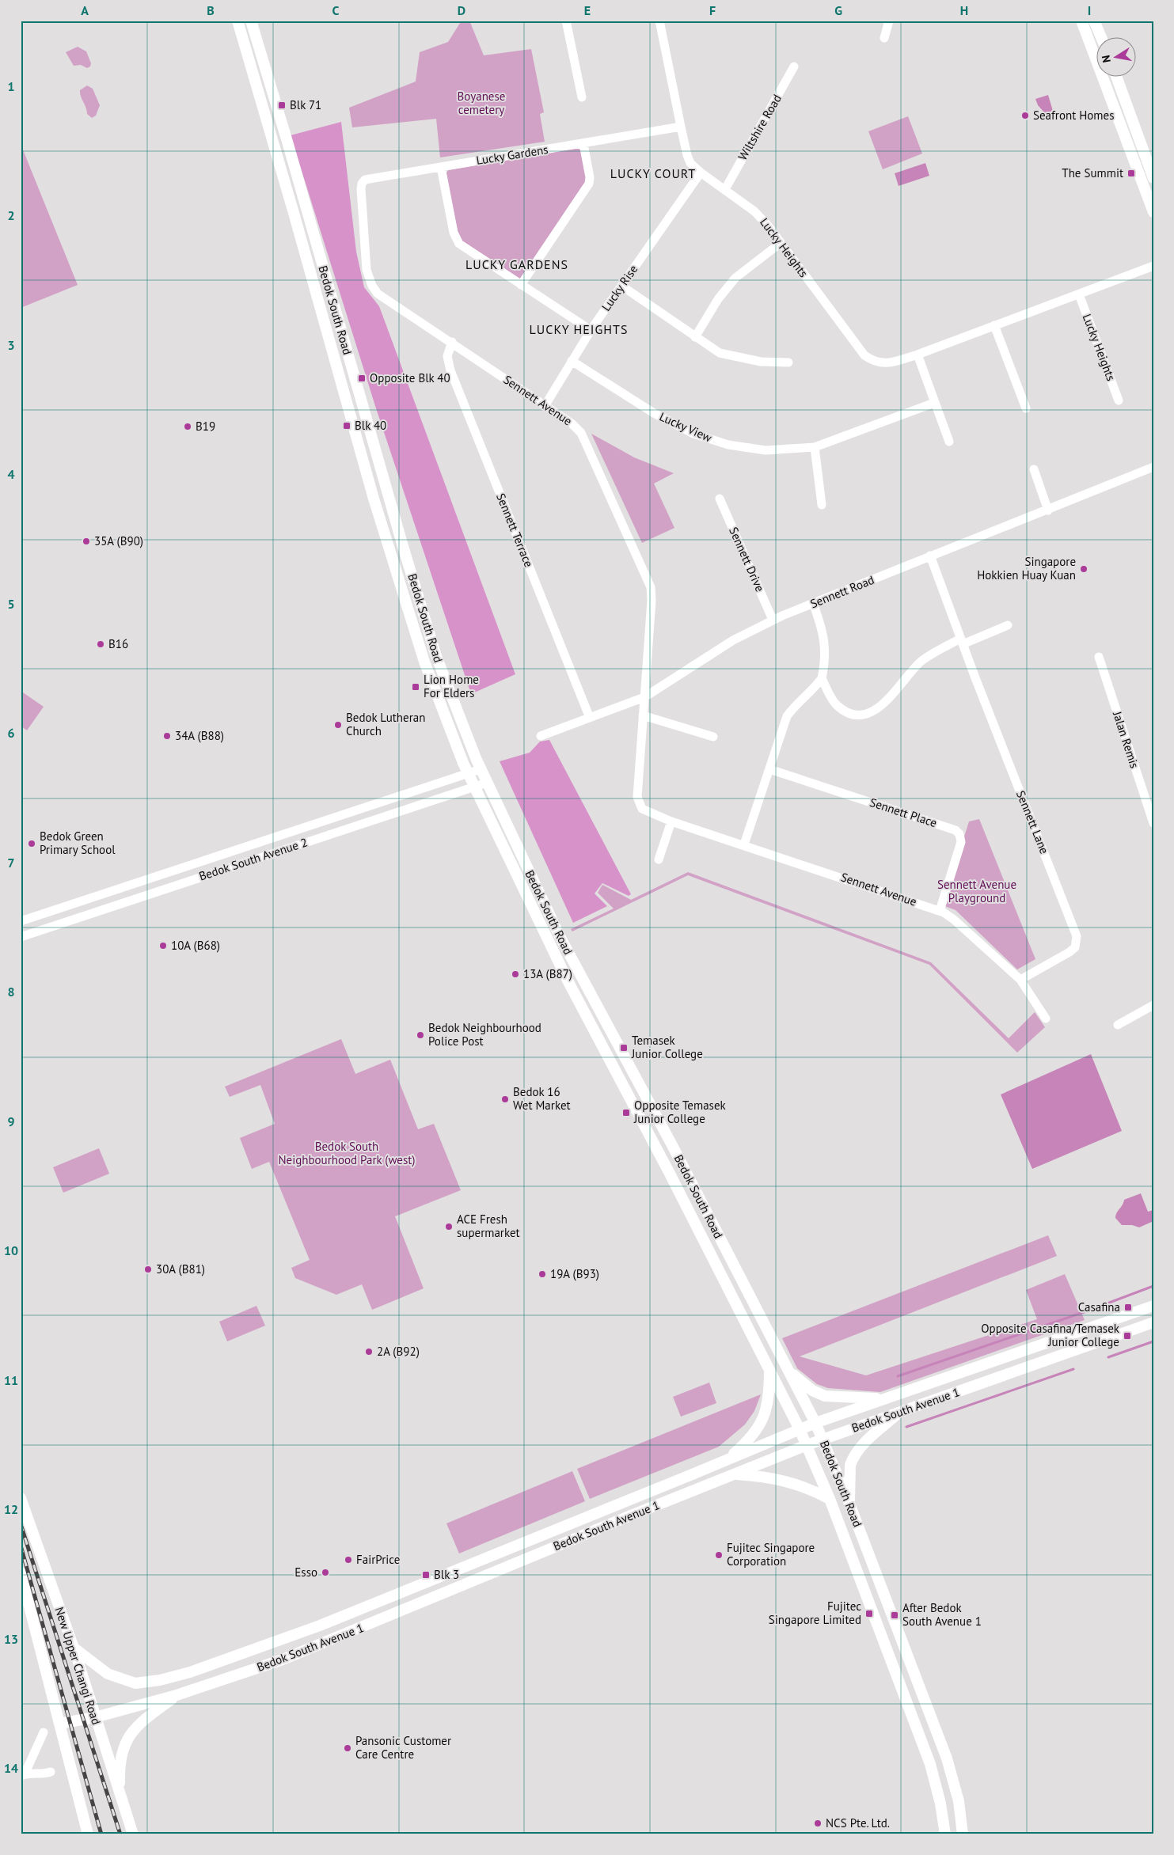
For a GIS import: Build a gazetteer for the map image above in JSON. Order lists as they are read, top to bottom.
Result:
{
  "streets": {
    "main road": ["Bedok South Road", "Bedok South Avenue 1", "New Upper Changi Road"],
    "street": [
      "Wiltshire Road",
      "Lucky Gardens",
      "Lucky Heights",
      "Lucky Rise",
      "Sennett Avenue",
      "Lucky View",
      "Sennett Terrace",
      "Sennett Drive",
      "Sennett Road",
      "Jalan Remis",
      "Sennett Place",
      "Sennett Lane",
      "Bedok South Avenue 2"
    ]
  },
  "crossings": [
    ["Wiltshire Road", "Lucky Heights"],
    ["Lucky Gardens", "Lucky Heights"],
    ["Lucky Gardens", "Sennett Avenue"],
    ["Lucky Heights", "Lucky Rise"],
    ["Lucky Rise", "Sennett Avenue"],
    ["Lucky Rise", "Lucky View"],
    ["Bedok South Road", "Bedok South Avenue 2"],
    ["Bedok South Road", "Bedok South Avenue 1"],
    ["Sennett Avenue", "Sennett Terrace"],
    ["Sennett Avenue", "Sennett Road"],
    ["Sennett Avenue", "Sennett Place"],
    ["Sennett Avenue", "Sennett Lane"],
    ["Sennett Terrace", "Sennett Road"],
    ["Sennett Drive", "Sennett Road"],
    ["Sennett Road", "Sennett Lane"],
    ["Bedok South Avenue 1", "New Upper Changi Road"]
  ],
  "districts": ["LUCKY COURT", "LUCKY GARDENS", "LUCKY HEIGHTS"],
  "parks": ["Boyanese cemetery", "Sennett Avenue Playground", "Bedok South Neighbourhood Park (west)"],
  "places": {
    "transit": [
      "Blk 71",
      "The Summit",
      "Opposite Blk 40",
      "Blk 40",
      "Lion Home For Elders",
      "Temasek Junior College",
      "Opposite Temasek Junior College",
      "Casafina",
      "Opposite Casafina/Temasek Junior College",
      "Blk 3",
      "Fujitec Singapore Limited",
      "After Bedok South Avenue 1"
    ],
    "other": [
      "Seafront Homes",
      "B19",
      "35A (B90)",
      "Singapore Hokkien Huay Kuan",
      "B16",
      "Bedok Lutheran Church",
      "34A (B88)",
      "Bedok Green Primary School",
      "10A (B68)",
      "13A (B87)",
      "Bedok Neighbourhood Police Post",
      "Bedok 16 Wet Market",
      "ACE Fresh supermarket",
      "30A (B81)",
      "19A (B93)",
      "2A (B92)",
      "Fujitec Singapore Corporation",
      "FairPrice",
      "Esso",
      "Pansonic Customer Care Centre",
      "NCS Pte. Ltd."
    ]
  },
  "north": "left",
  "grid": {
    "columns": [
      "A",
      "B",
      "C",
      "D",
      "E",
      "F",
      "G",
      "H",
      "I"
    ],
    "rows": [
      "1",
      "2",
      "3",
      "4",
      "5",
      "6",
      "7",
      "8",
      "9",
      "10",
      "11",
      "12",
      "13",
      "14"
    ]
  }
}
